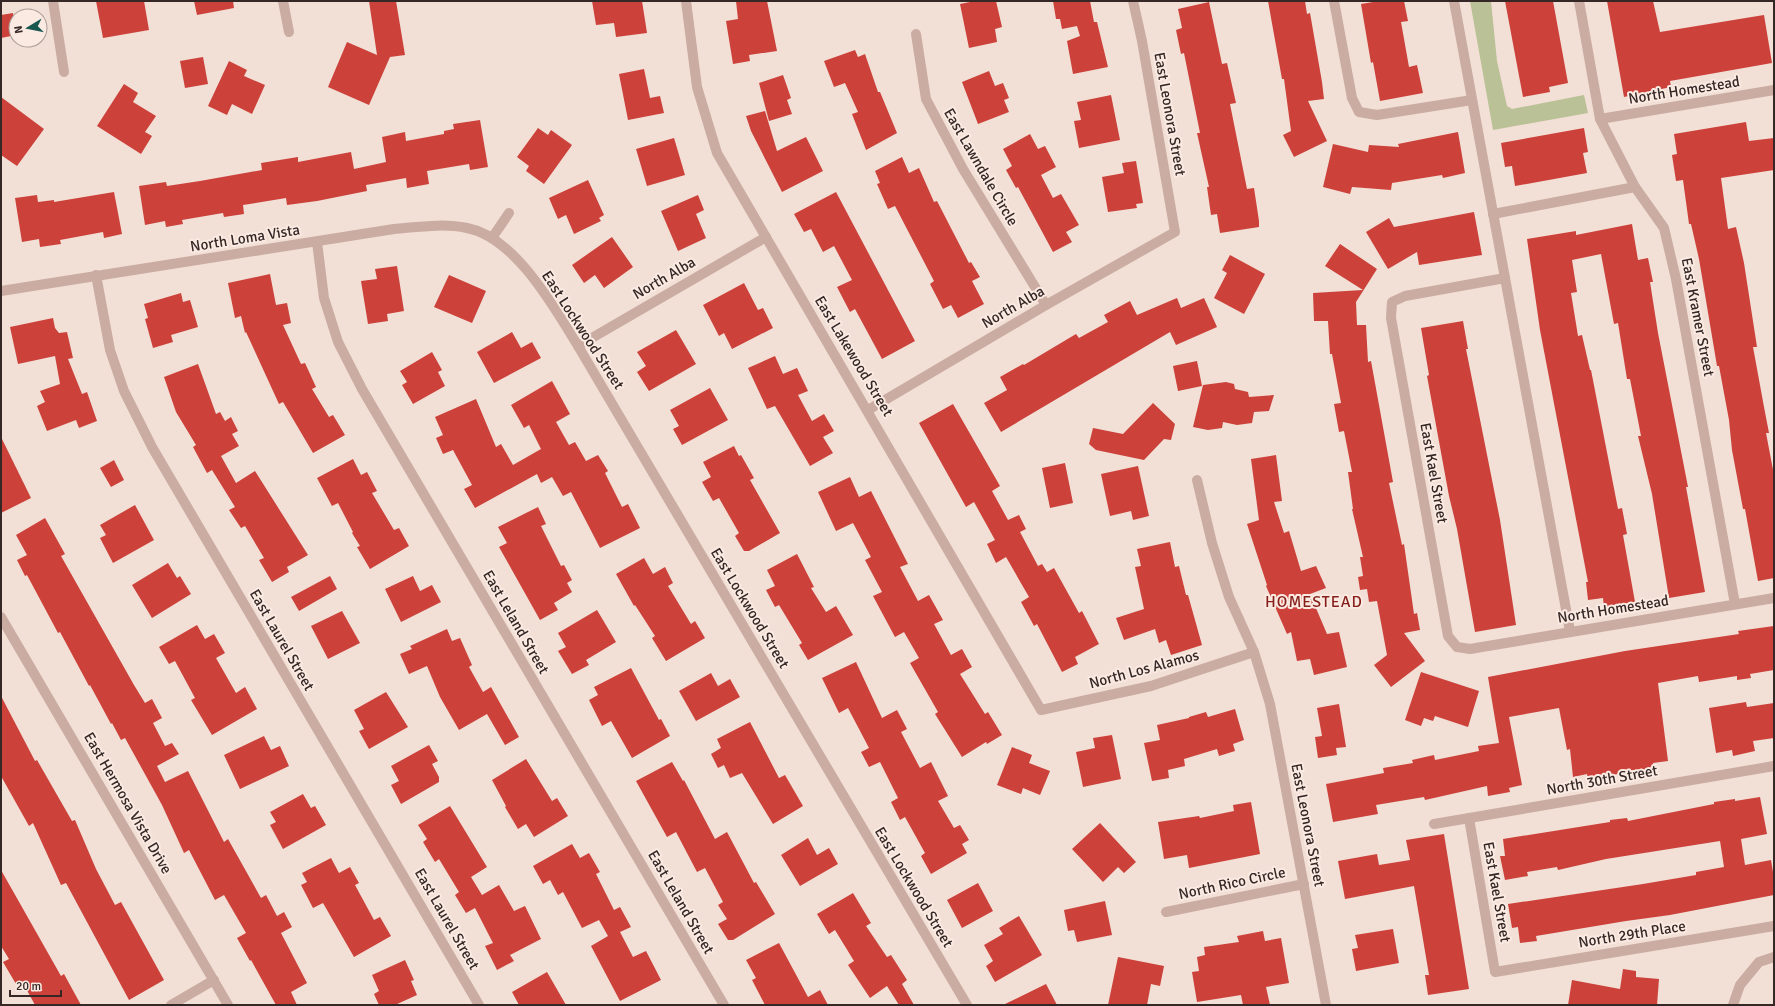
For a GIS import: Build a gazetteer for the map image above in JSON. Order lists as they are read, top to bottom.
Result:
{
  "streets": {
    "street": [
      "North Homestead",
      "East Leonora Street",
      "East Lawndale Circle",
      "North Loma Vista",
      "North Alba",
      "East Kramer Street",
      "East Lockwood Street",
      "East Lakewood Street",
      "East Kael Street",
      "East Leland Street",
      "East Laurel Street",
      "North Los Alamos",
      "North 30th Street",
      "East Hermosa Vista Drive",
      "North Rico Circle",
      "North 29th Place"
    ]
  },
  "crossings": [
    ["North Homestead", "East Kramer Street"],
    ["North Homestead", "East Kael Street"],
    ["East Leonora Street", "North Alba"],
    ["East Leonora Street", "North Los Alamos"],
    ["East Leonora Street", "North Rico Circle"],
    ["East Lawndale Circle", "North Alba"],
    ["North Loma Vista", "East Lockwood Street"],
    ["North Loma Vista", "East Leland Street"],
    ["North Loma Vista", "East Laurel Street"],
    ["North Alba", "East Lockwood Street"],
    ["North Alba", "East Lakewood Street"],
    ["East Lakewood Street", "North Los Alamos"],
    ["East Kael Street", "North 30th Street"],
    ["East Kael Street", "North 29th Place"]
  ],
  "districts": ["HOMESTEAD"],
  "scale_bar": "20 m",
  "north": "left"
}
